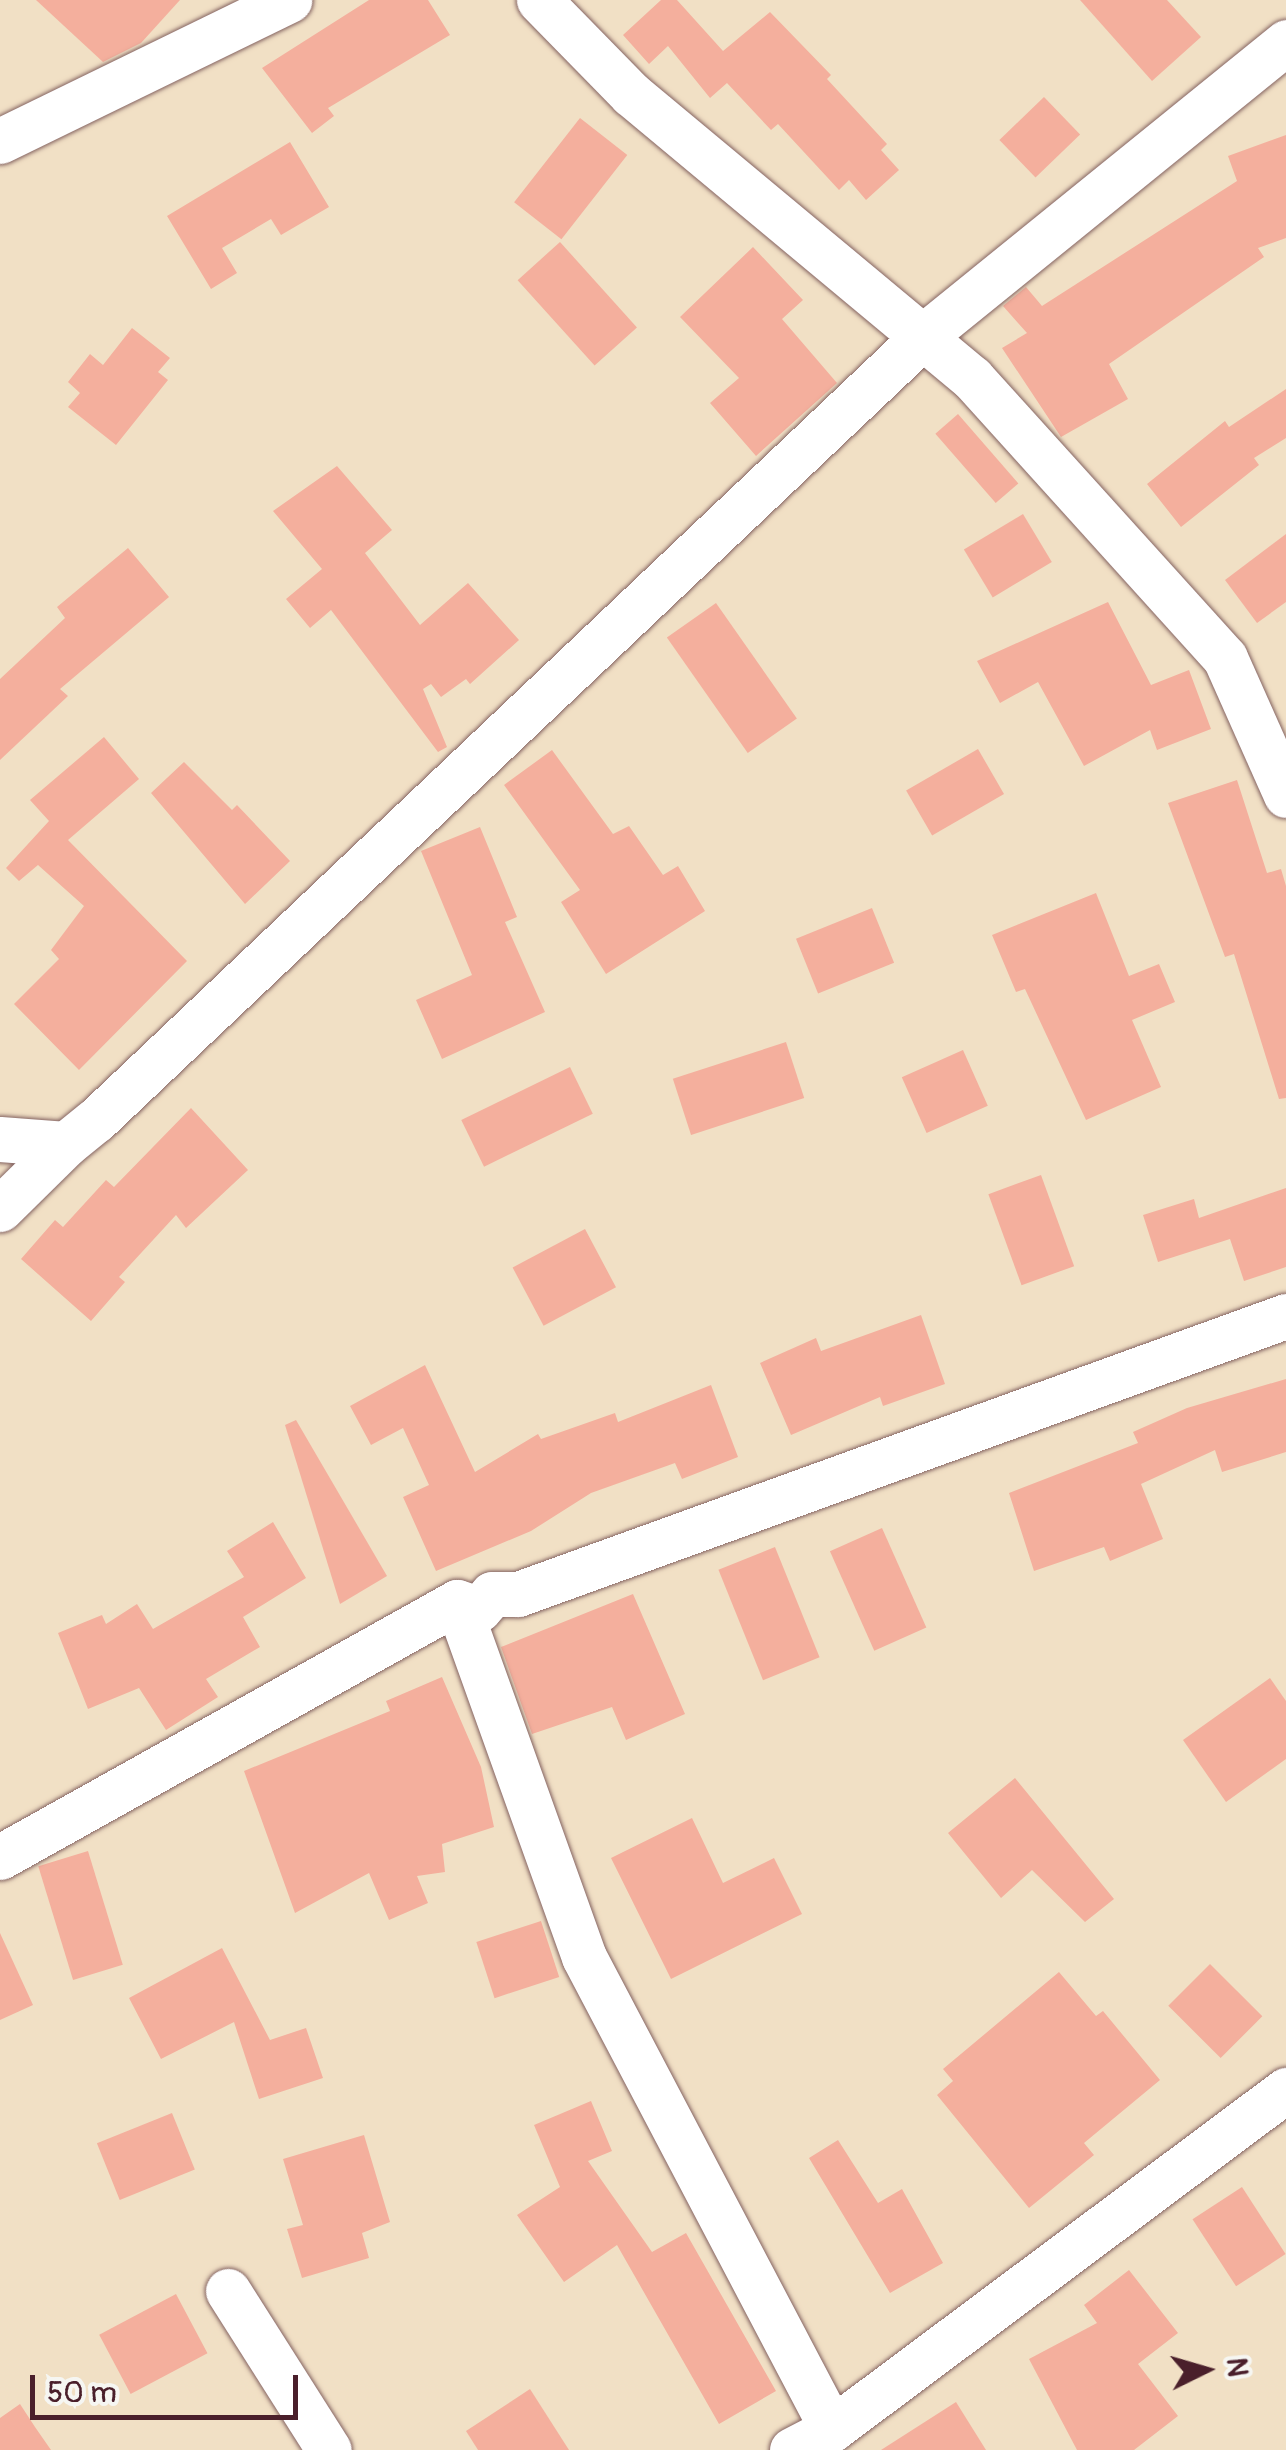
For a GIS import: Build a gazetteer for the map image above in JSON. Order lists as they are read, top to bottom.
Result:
{
  "scale_bar": "50 m",
  "north": "right"
}
